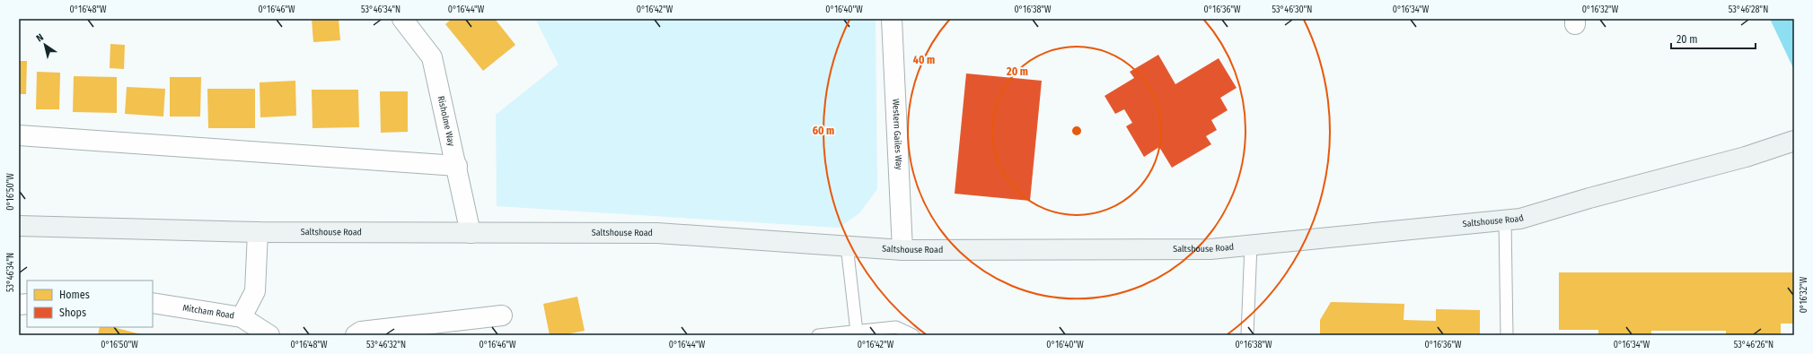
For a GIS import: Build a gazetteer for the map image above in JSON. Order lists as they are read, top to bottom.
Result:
{
  "streets": {
    "main road": ["Saltshouse Road"],
    "street": ["Risholme Way", "Western Gailes Way", "Mitcham Road"]
  },
  "crossings": [
    ["Risholme Way", "Saltshouse Road"],
    ["Western Gailes Way", "Saltshouse Road"],
    ["Saltshouse Road", "Mitcham Road"]
  ],
  "legend": ["Homes", "Shops"],
  "scale_bar": "20 m",
  "north": "top left",
  "coordinates": [
    "0°16'48\"W",
    "0°16'46\"W",
    "53°46'34\"N",
    "0°16'44\"W",
    "0°16'42\"W",
    "0°16'40\"W",
    "0°16'38\"W",
    "0°16'36\"W",
    "53°46'30\"N",
    "0°16'34\"W",
    "0°16'32\"W",
    "53°46'28\"N",
    "0°16'50\"W",
    "53°46'32\"N",
    "53°46'26\"N"
  ],
  "rings": ["40 m", "20 m", "60 m"]
}
